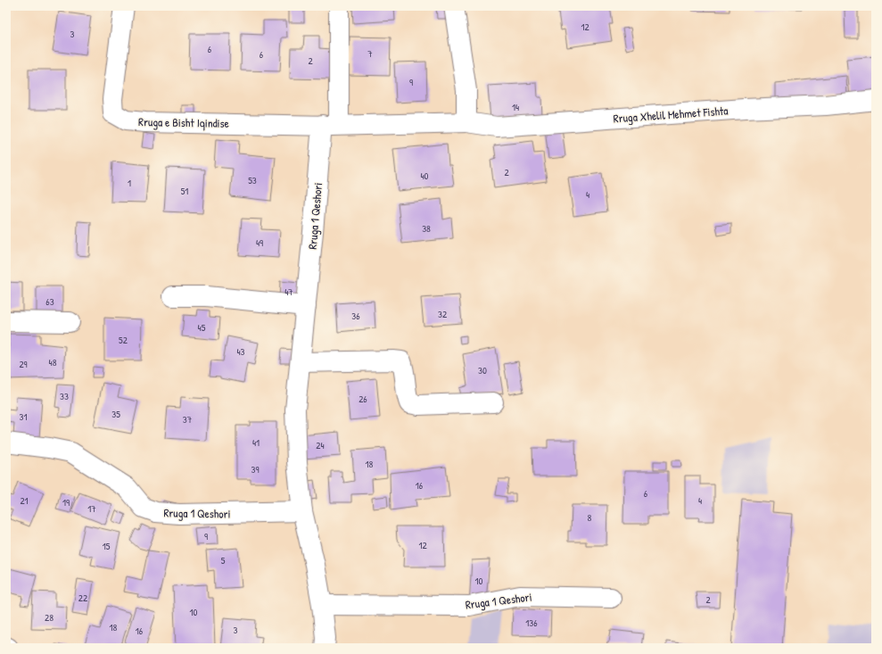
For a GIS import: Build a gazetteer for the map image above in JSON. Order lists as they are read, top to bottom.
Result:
{
  "streets": {
    "street": ["Rruga Xhelil Mehmet Fishta", "Rruga e Bisht Iqindise", "Rruga 1 Qeshori"]
  },
  "crossings": [
    ["Rruga Xhelil Mehmet Fishta", "Rruga e Bisht Iqindise"],
    ["Rruga Xhelil Mehmet Fishta", "Rruga 1 Qeshori"],
    ["Rruga e Bisht Iqindise", "Rruga 1 Qeshori"]
  ],
  "house_numbers": [
    "12",
    "3",
    "6",
    "7",
    "6",
    "2",
    "9",
    "14",
    "2",
    "40",
    "53",
    "1",
    "51",
    "4",
    "38",
    "49",
    "47",
    "63",
    "32",
    "36",
    "45",
    "52",
    "43",
    "48",
    "29",
    "30",
    "33",
    "26",
    "35",
    "31",
    "37",
    "41",
    "24",
    "18",
    "39",
    "16",
    "6",
    "21",
    "4",
    "19",
    "17",
    "8",
    "9",
    "12",
    "15",
    "5",
    "10",
    "22",
    "2",
    "10",
    "28",
    "136",
    "18",
    "3",
    "16"
  ]
}
